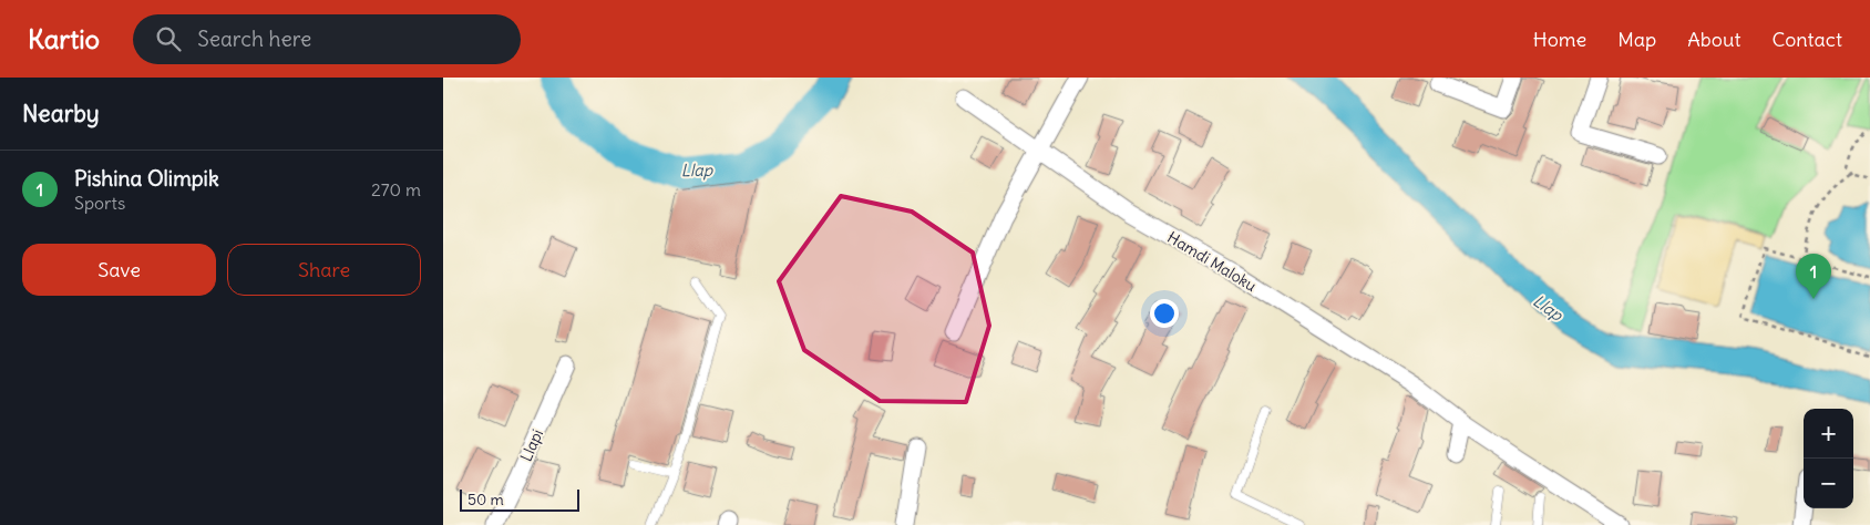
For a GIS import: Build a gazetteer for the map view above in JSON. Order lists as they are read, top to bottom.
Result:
{
  "streets": {
    "street": ["Hamdi Maloku", "Llapi"]
  },
  "water": ["Llap"],
  "scale_bar": "50 m",
  "page": {
    "header": "Kartio",
    "search": "Search here",
    "nav": [
      "Home",
      "Map",
      "About",
      "Contact"
    ],
    "heading": "Nearby",
    "list": [
      {
        "mark": "1",
        "name": "Pishina Olimpik",
        "note": "Sports",
        "value": "270 m"
      }
    ],
    "buttons": ["Save", "Share"],
    "pins": "1",
    "map_buttons": ["+", "−"],
    "scale": "50 m"
  }
}
